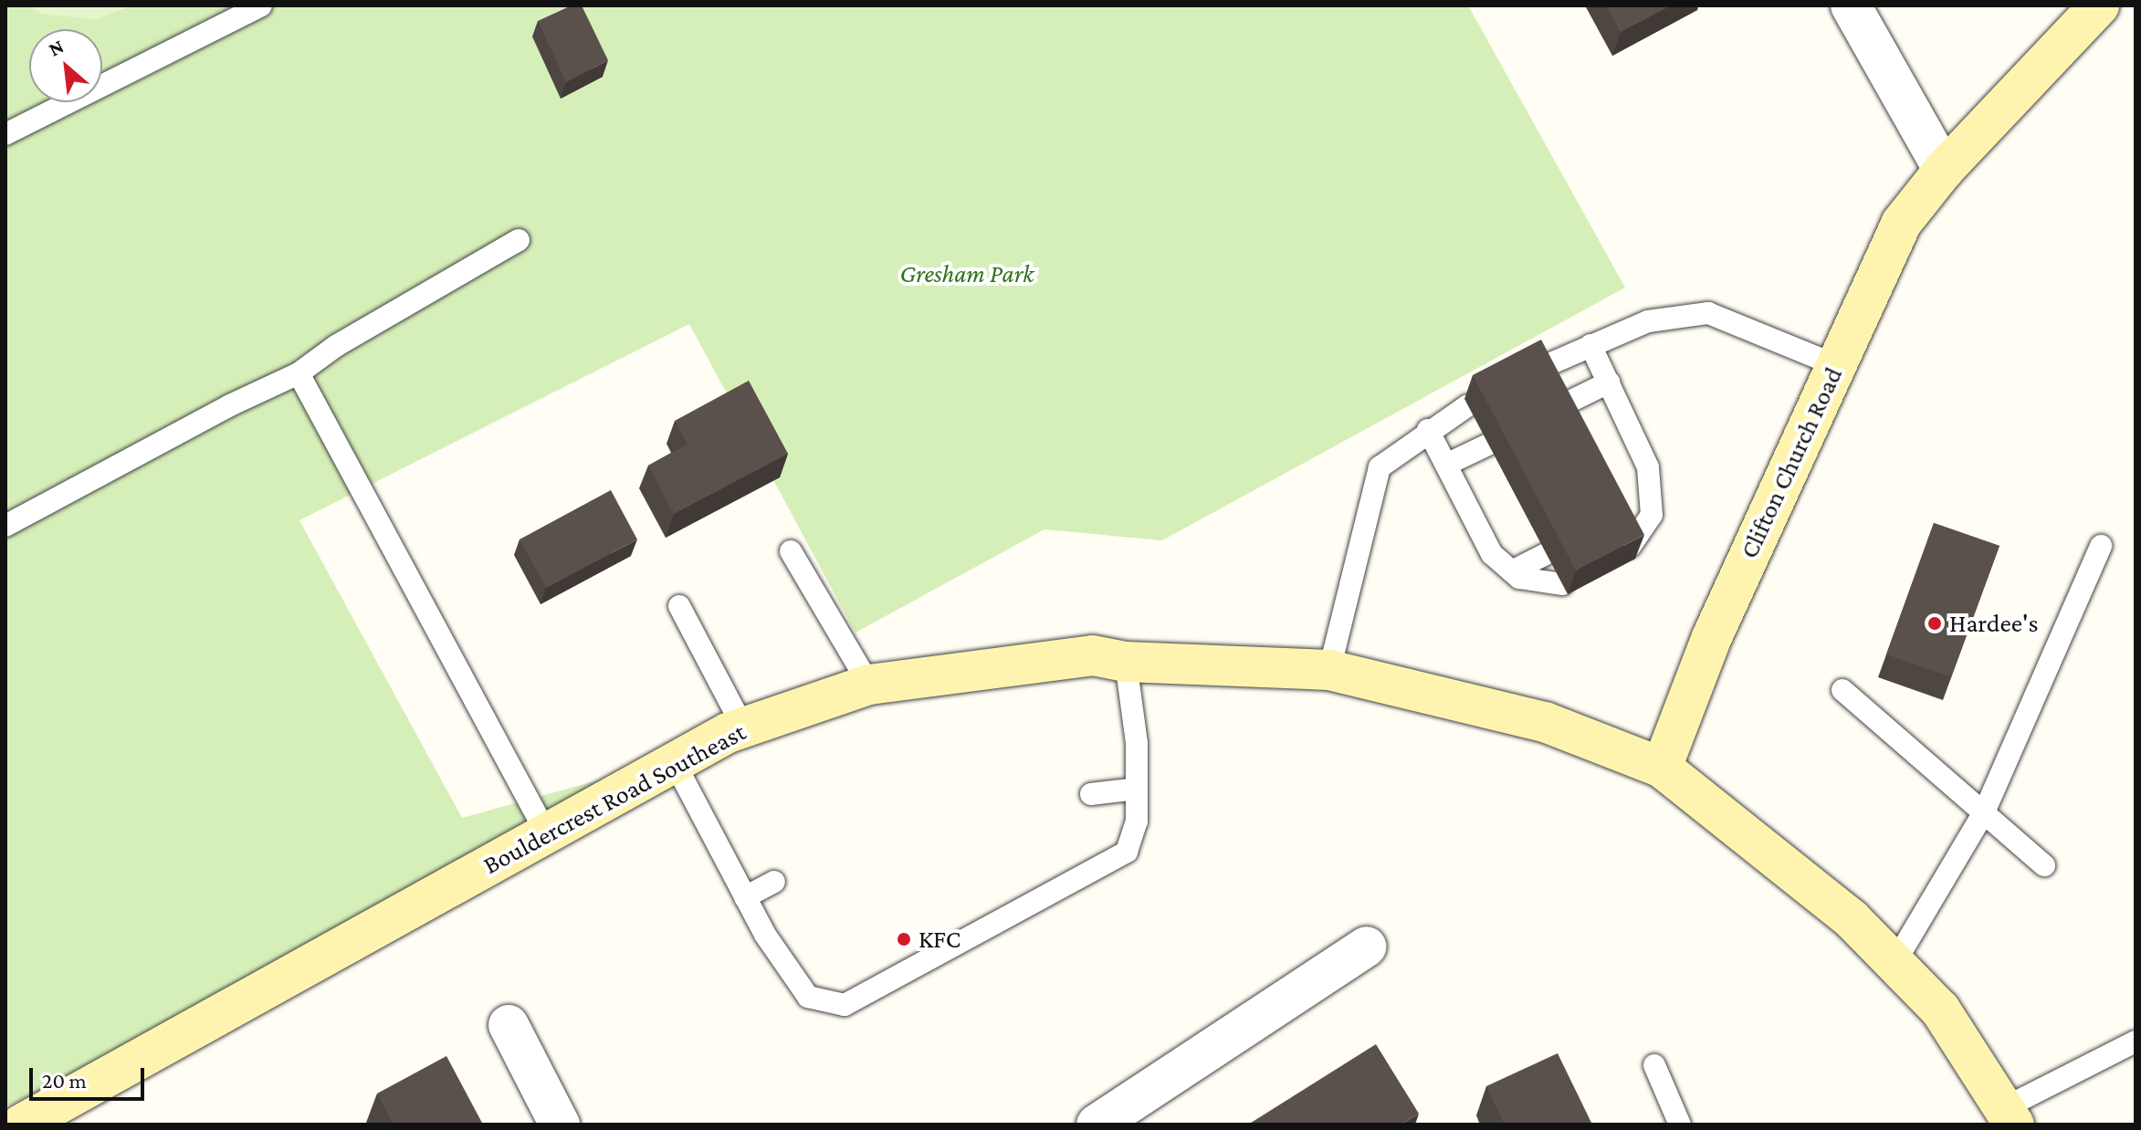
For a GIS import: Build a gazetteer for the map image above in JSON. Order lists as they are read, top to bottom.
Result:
{
  "streets": {
    "street": ["Clifton Church Road", "Bouldercrest Road Southeast"]
  },
  "crossings": [
    ["Clifton Church Road", "Bouldercrest Road Southeast"]
  ],
  "parks": ["Gresham Park"],
  "places": ["Hardee's", "KFC"],
  "scale_bar": "20 m",
  "north": "top left"
}
